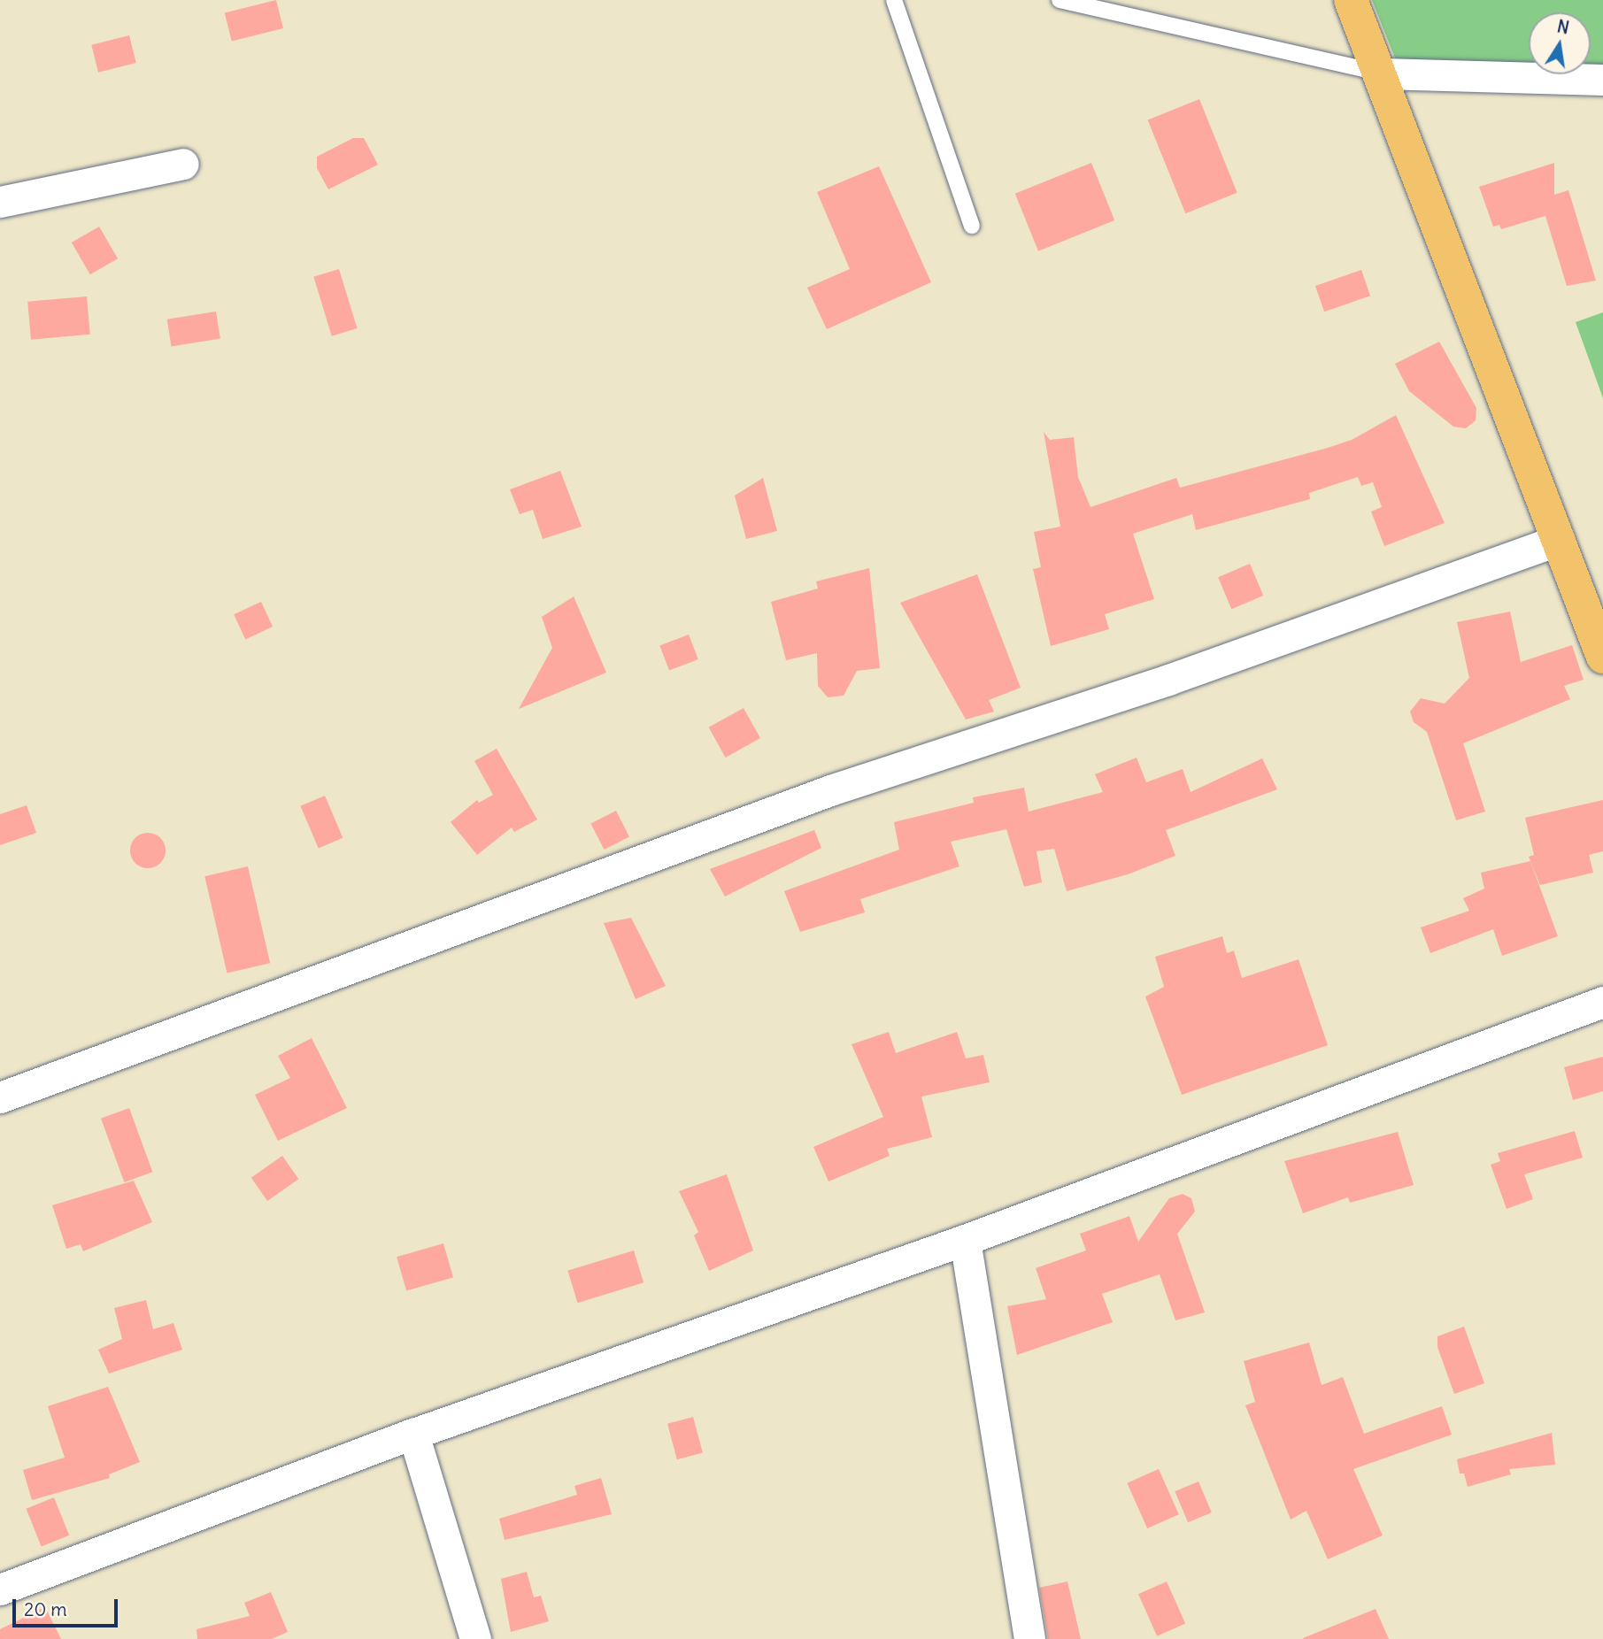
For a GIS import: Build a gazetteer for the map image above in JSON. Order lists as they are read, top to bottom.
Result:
{
  "scale_bar": "20 m",
  "north": "top"
}
